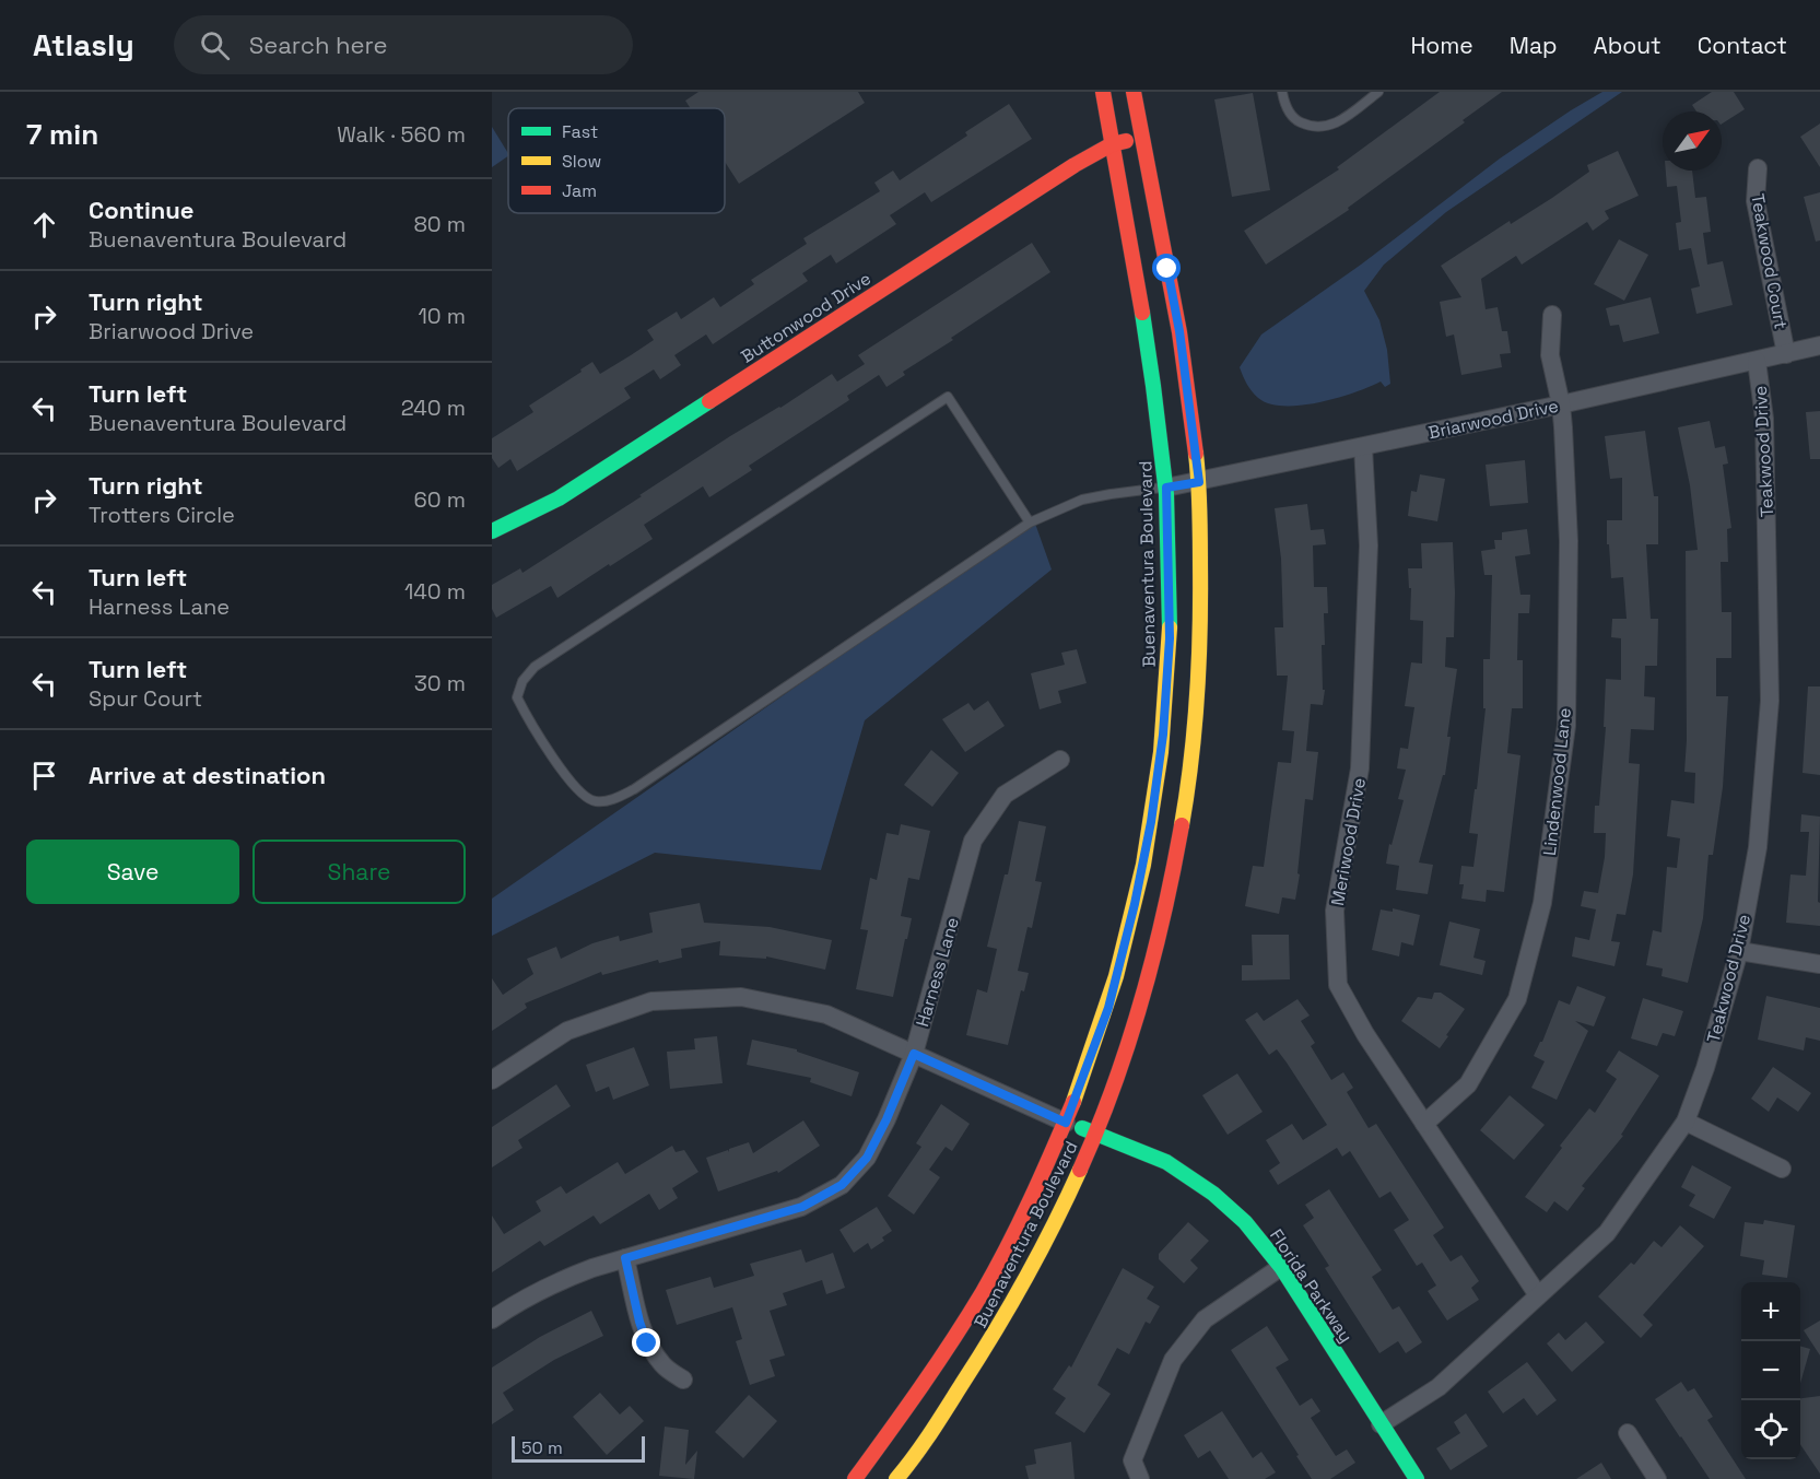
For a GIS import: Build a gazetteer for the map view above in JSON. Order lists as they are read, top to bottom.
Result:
{
  "streets": {
    "main road": ["Buttonwood Drive", "Buenaventura Boulevard", "Florida Parkway"],
    "street": [
      "Teakwood Court",
      "Briarwood Drive",
      "Teakwood Drive",
      "Lindenwood Lane",
      "Meriwood Drive",
      "Harness Lane"
    ]
  },
  "crossings": [
    ["Teakwood Court", "Briarwood Drive"],
    ["Buttonwood Drive", "Buenaventura Boulevard"],
    ["Briarwood Drive", "Teakwood Drive"],
    ["Briarwood Drive", "Buenaventura Boulevard"],
    ["Briarwood Drive", "Lindenwood Lane"],
    ["Briarwood Drive", "Meriwood Drive"],
    ["Teakwood Drive", "Meriwood Drive"],
    ["Teakwood Drive", "Florida Parkway"],
    ["Buenaventura Boulevard", "Florida Parkway"],
    ["Lindenwood Lane", "Meriwood Drive"]
  ],
  "legend": ["Fast", "Slow", "Jam"],
  "scale_bar": "50 m",
  "north": "top right",
  "page": {
    "header": "Atlasly",
    "search": "Search here",
    "nav": [
      "Home",
      "Map",
      "About",
      "Contact"
    ],
    "heading": ["7 min", "Walk · 560 m"],
    "list": [
      ["Continue", "Buenaventura Boulevard", "80 m"],
      ["Turn right", "Briarwood Drive", "10 m"],
      ["Turn left", "Buenaventura Boulevard", "240 m"],
      ["Turn right", "Trotters Circle", "60 m"],
      ["Turn left", "Harness Lane", "140 m"],
      ["Turn left", "Spur Court", "30 m"],
      "Arrive at destination"
    ],
    "buttons": ["Save", "Share"],
    "map_buttons": ["+", "−"],
    "scale": "50 m"
  }
}
